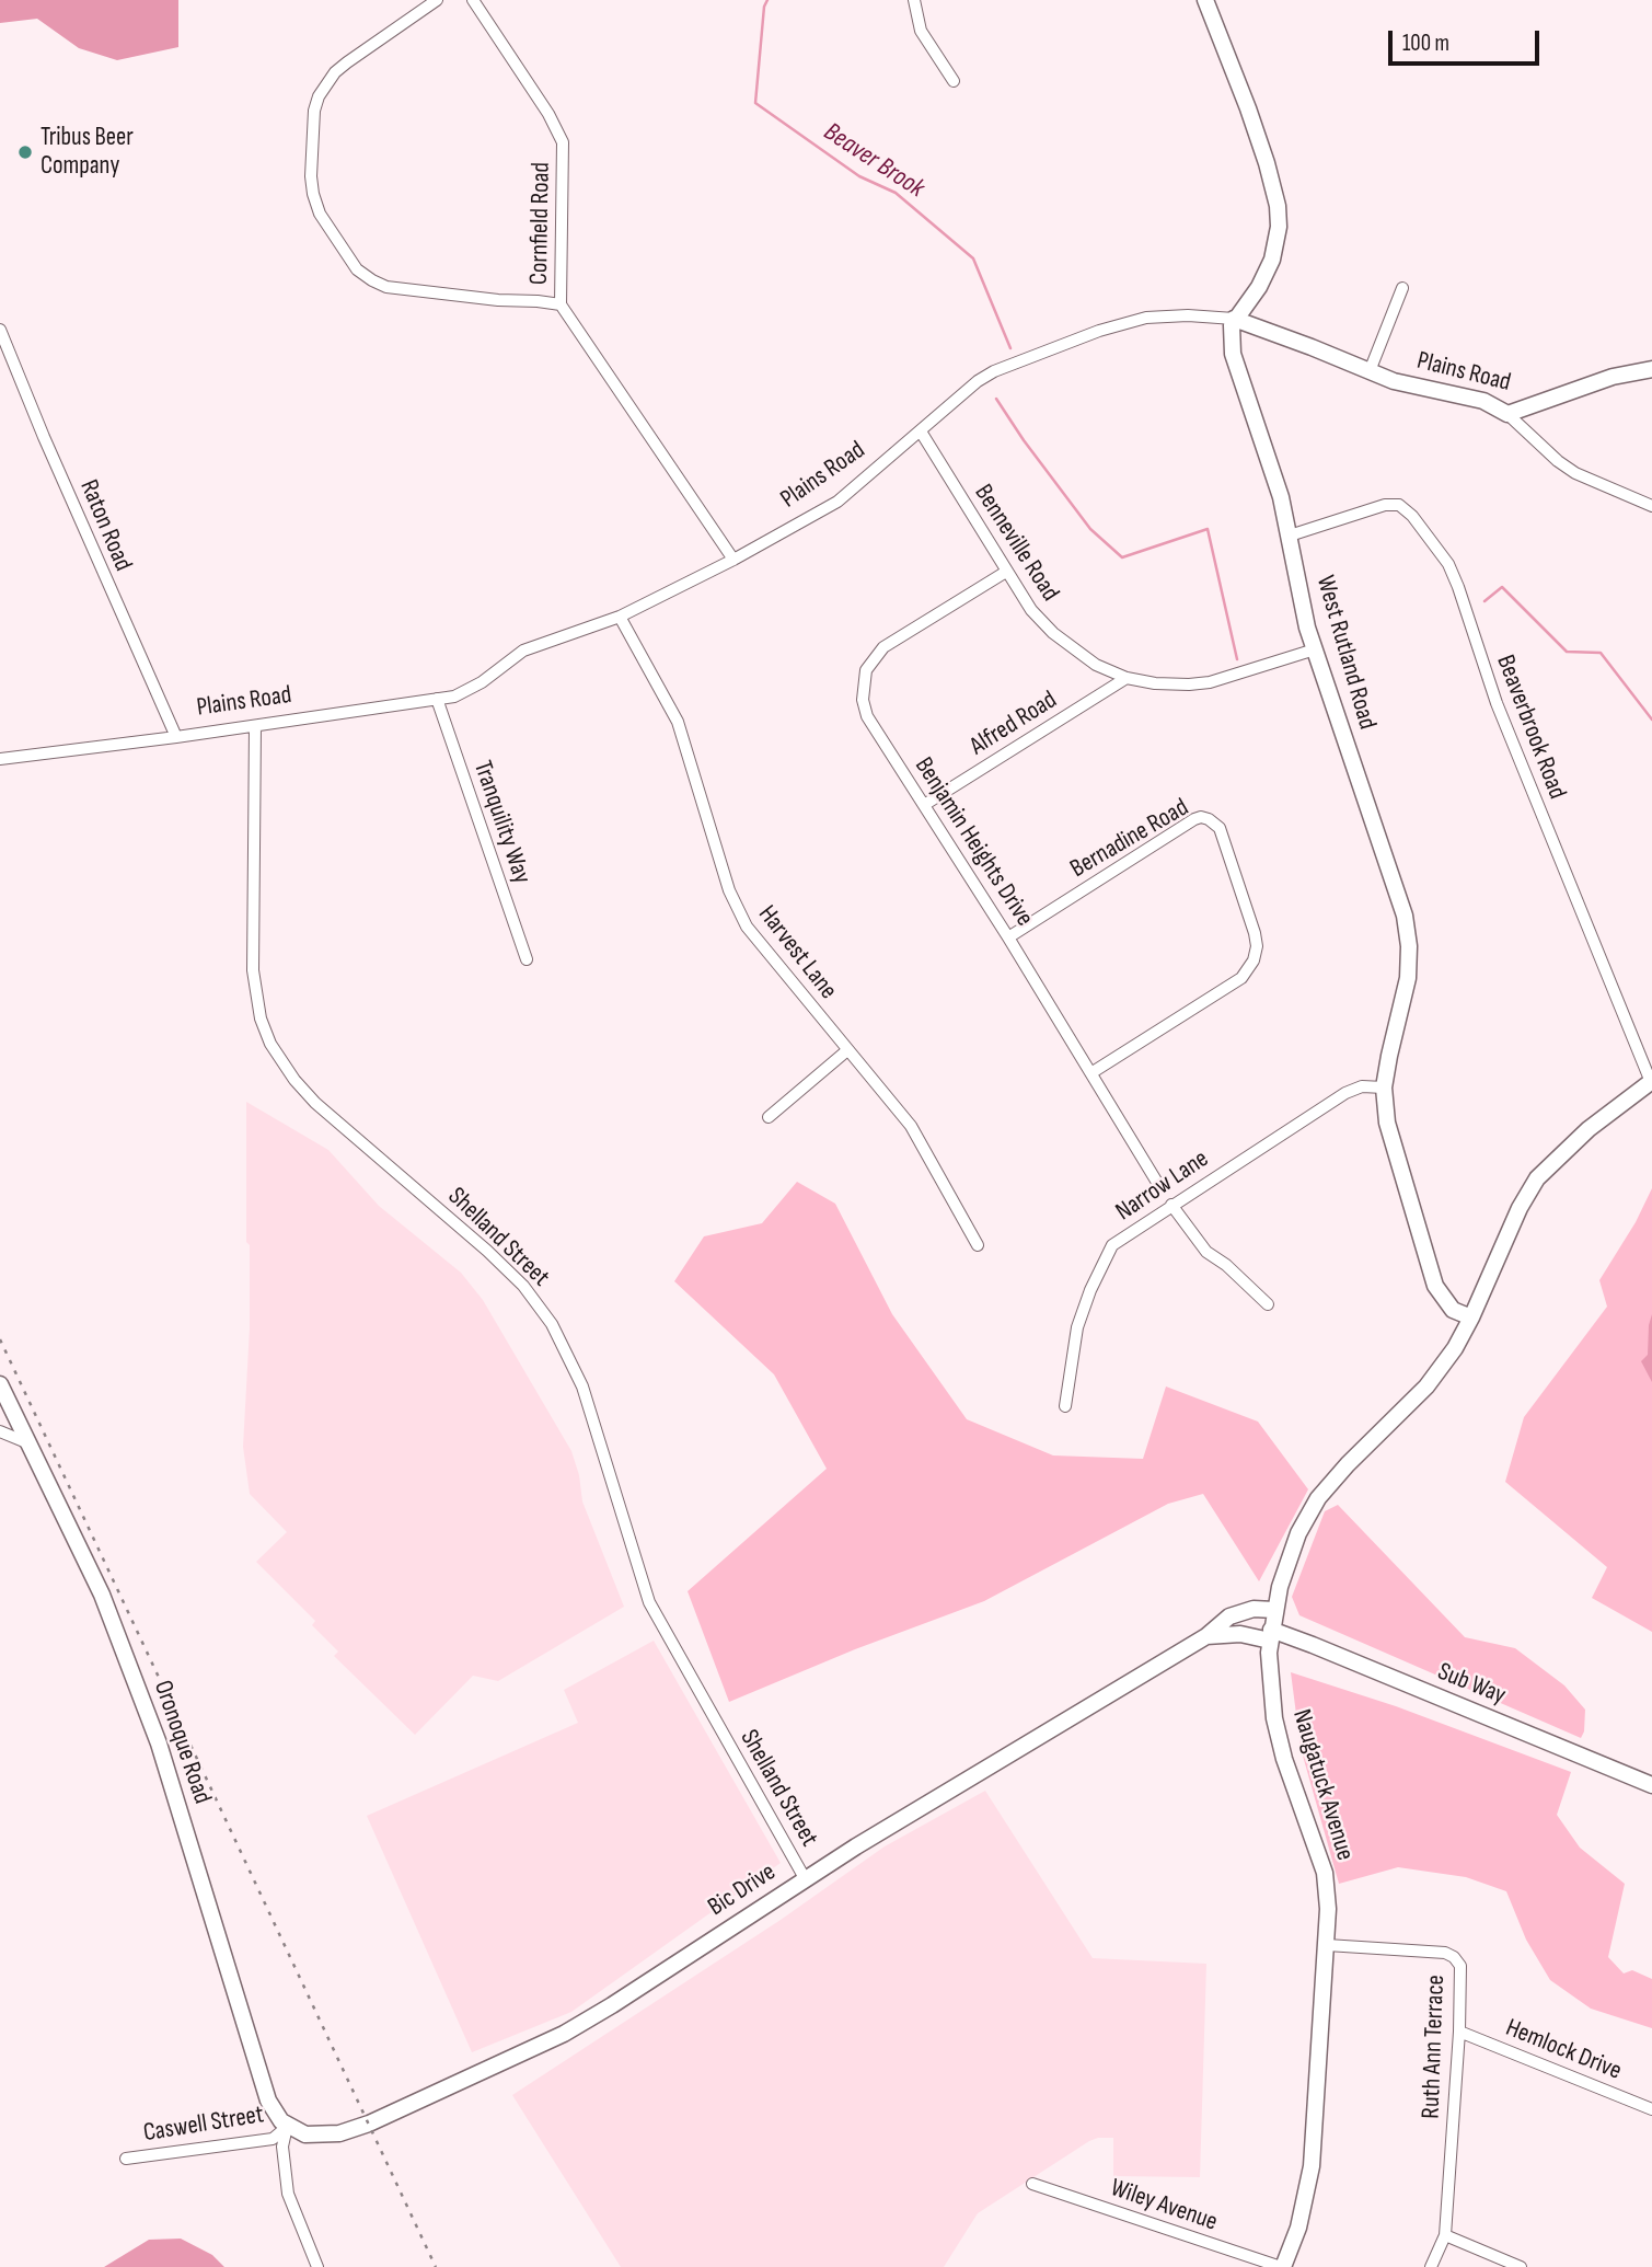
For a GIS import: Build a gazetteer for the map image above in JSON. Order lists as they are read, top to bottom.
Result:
{
  "streets": {
    "main road": [
      "Plains Road",
      "West Rutland Road",
      "Sub Way",
      "Oronoque Road",
      "Naugatuck Avenue",
      "Bic Drive"
    ],
    "street": [
      "Cornfield Road",
      "Raton Road",
      "Benneville Road",
      "Alfred Road",
      "Beaverbrook Road",
      "Tranquility Way",
      "Bernadine Road",
      "Benjamin Heights Drive",
      "Harvest Lane",
      "Narrow Lane",
      "Shelland Street",
      "Ruth Ann Terrace",
      "Hemlock Drive",
      "Caswell Street",
      "Wiley Avenue"
    ]
  },
  "crossings": [
    ["Cornfield Road", "Plains Road"],
    ["Plains Road", "Raton Road"],
    ["Plains Road", "Benneville Road"],
    ["Plains Road", "West Rutland Road"],
    ["Plains Road", "Tranquility Way"],
    ["Plains Road", "Harvest Lane"],
    ["Plains Road", "Shelland Street"],
    ["Benneville Road", "West Rutland Road"],
    ["Benneville Road", "Alfred Road"],
    ["Benneville Road", "Benjamin Heights Drive"],
    ["West Rutland Road", "Beaverbrook Road"],
    ["West Rutland Road", "Narrow Lane"],
    ["West Rutland Road", "Naugatuck Avenue"],
    ["Alfred Road", "Benjamin Heights Drive"],
    ["Beaverbrook Road", "Naugatuck Avenue"],
    ["Bernadine Road", "Benjamin Heights Drive"],
    ["Shelland Street", "Bic Drive"],
    ["Sub Way", "Naugatuck Avenue"],
    ["Sub Way", "Bic Drive"],
    ["Oronoque Road", "Bic Drive"],
    ["Oronoque Road", "Caswell Street"],
    ["Naugatuck Avenue", "Bic Drive"],
    ["Naugatuck Avenue", "Ruth Ann Terrace"],
    ["Naugatuck Avenue", "Wiley Avenue"],
    ["Bic Drive", "Caswell Street"],
    ["Ruth Ann Terrace", "Hemlock Drive"]
  ],
  "water": ["Beaver Brook"],
  "places": ["Tribus Beer Company"],
  "scale_bar": "100 m"
}
